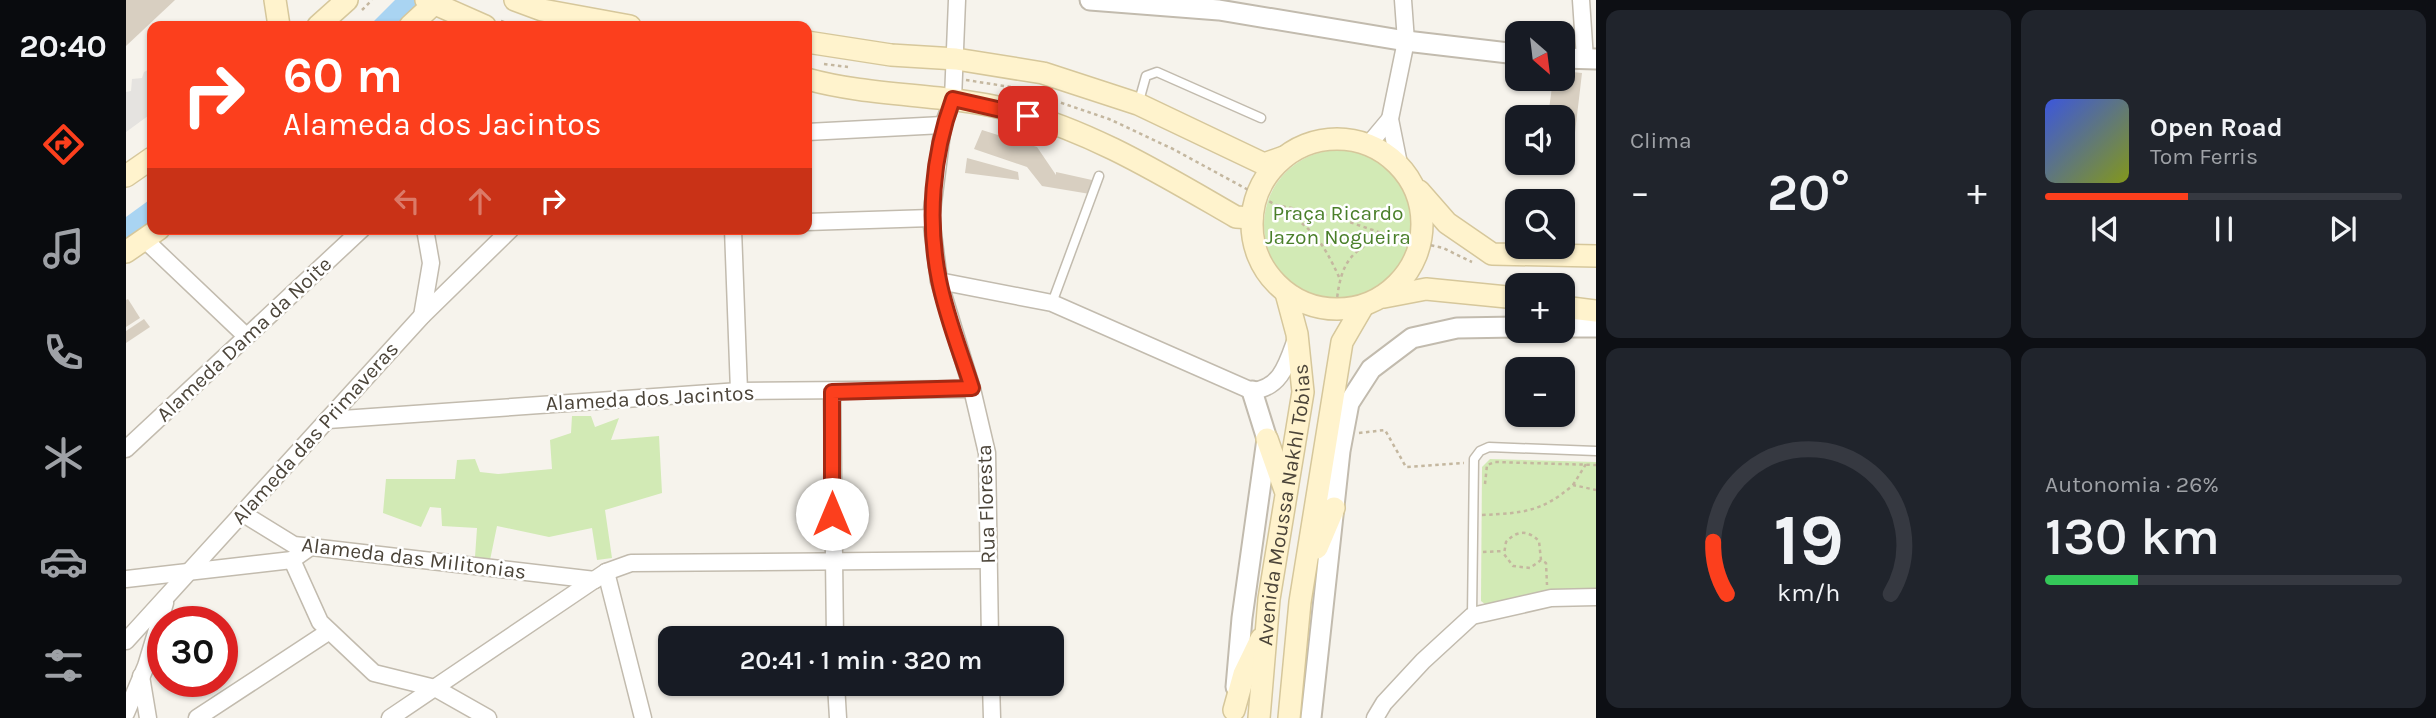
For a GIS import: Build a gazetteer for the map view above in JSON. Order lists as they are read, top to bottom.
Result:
{
  "streets": {
    "main road": ["Avenida Moussa Nakhl Tobias"],
    "street": [
      "Alameda Dama da Noite",
      "Alameda dos Jacintos",
      "Alameda das Primaveras",
      "Rua Floresta",
      "Alameda das Militonias"
    ]
  },
  "crossings": [
    ["Alameda dos Jacintos", "Alameda das Primaveras"],
    ["Alameda dos Jacintos", "Rua Floresta"],
    ["Alameda das Primaveras", "Alameda das Militonias"]
  ],
  "parks": ["Praça Ricardo Jazon Nogueira"],
  "north": "bottom right",
  "page": {
    "tabs": "20:40",
    "tile": [
      "Clima",
      ["Autonomia · 26%", "130 km"]
    ],
    "map_buttons": ["+", "−"],
    "turn": ["60 m", "Alameda dos Jacintos"],
    "song": ["Open Road", "Tom Ferris"],
    "heat": ["−", "20°", "+"],
    "limit": "30",
    "trip": "20:41 · 1 min · 320 m",
    "gauge": ["19", "km/h"]
  }
}
